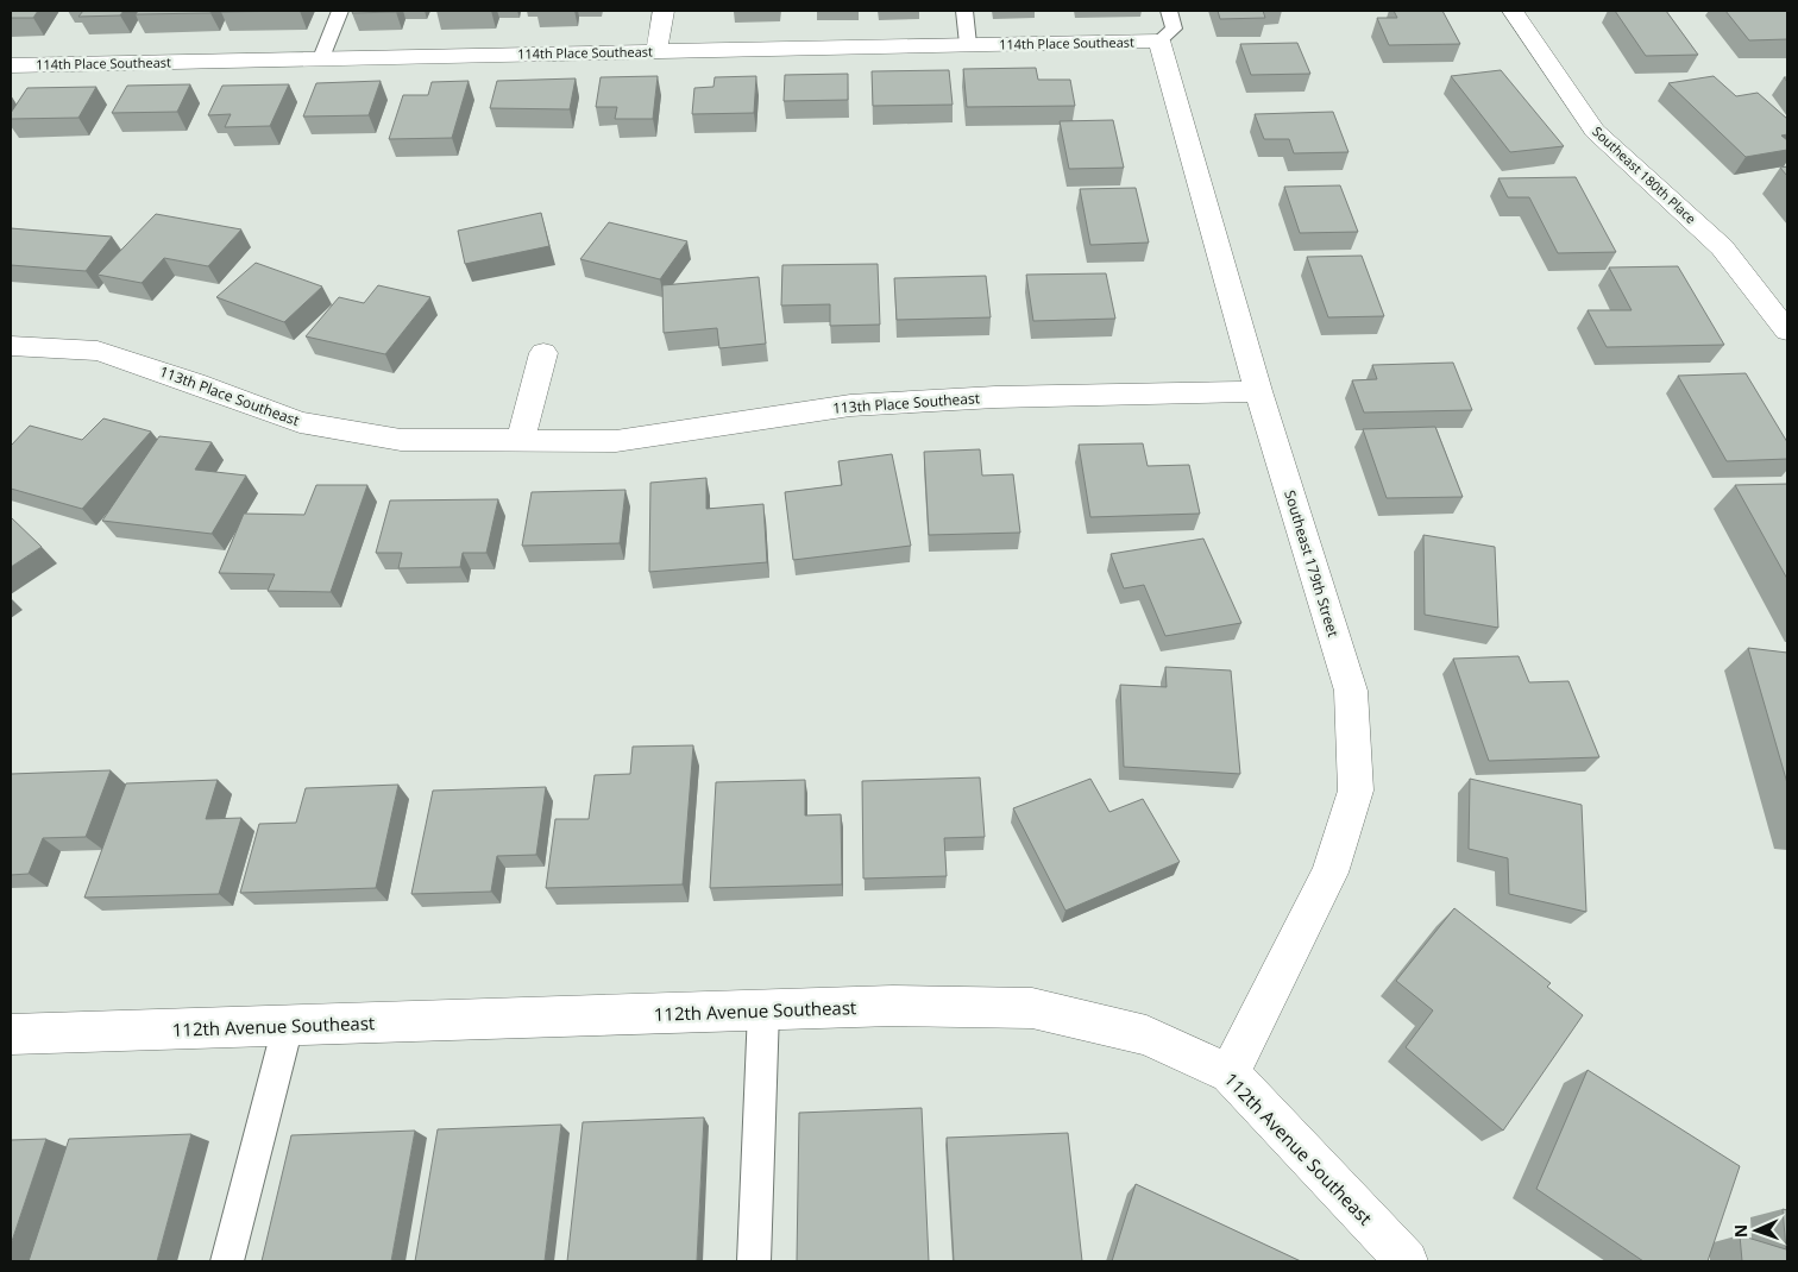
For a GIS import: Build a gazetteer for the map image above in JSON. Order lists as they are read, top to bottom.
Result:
{
  "streets": {
    "street": [
      "114th Place Southeast",
      "Southeast 180th Place",
      "113th Place Southeast",
      "Southeast 179th Street",
      "112th Avenue Southeast"
    ]
  },
  "crossings": [
    ["114th Place Southeast", "Southeast 179th Street"],
    ["113th Place Southeast", "Southeast 179th Street"],
    ["Southeast 179th Street", "112th Avenue Southeast"]
  ],
  "north": "left"
}
